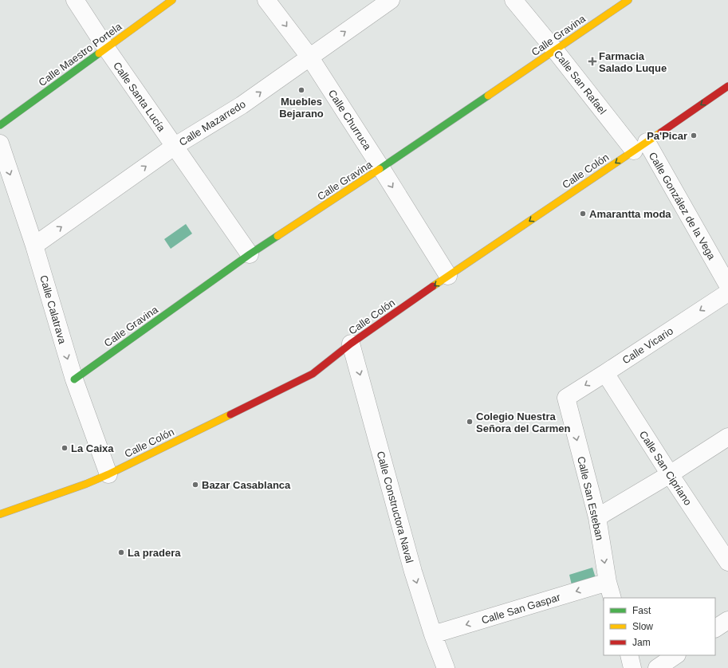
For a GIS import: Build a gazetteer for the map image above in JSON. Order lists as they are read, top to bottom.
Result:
{
  "streets": {
    "street": [
      "Calle Gravina",
      "Calle Maestro Portela",
      "Calle San Rafael",
      "Calle Santa Lucía",
      "Calle Churruca",
      "Calle Mazarredo",
      "Calle Colón",
      "Calle González de la Vega",
      "Calle Calatrava",
      "Calle Vicario",
      "Calle San Cipriano",
      "Calle San Esteban",
      "Calle Constructora Naval",
      "Calle San Gaspar"
    ]
  },
  "crossings": [
    ["Calle Gravina", "Calle San Rafael"],
    ["Calle Gravina", "Calle Santa Lucía"],
    ["Calle Gravina", "Calle Churruca"],
    ["Calle Gravina", "Calle Calatrava"],
    ["Calle Maestro Portela", "Calle Santa Lucía"],
    ["Calle San Rafael", "Calle Colón"],
    ["Calle San Rafael", "Calle González de la Vega"],
    ["Calle Santa Lucía", "Calle Mazarredo"],
    ["Calle Churruca", "Calle Mazarredo"],
    ["Calle Churruca", "Calle Colón"],
    ["Calle Mazarredo", "Calle Calatrava"],
    ["Calle Colón", "Calle González de la Vega"],
    ["Calle Colón", "Calle Calatrava"],
    ["Calle Colón", "Calle Constructora Naval"],
    ["Calle Vicario", "Calle San Cipriano"],
    ["Calle Vicario", "Calle San Esteban"],
    ["Calle San Esteban", "Calle San Gaspar"],
    ["Calle Constructora Naval", "Calle San Gaspar"]
  ],
  "one_way": [
    "Calle Churruca",
    "Calle Mazarredo",
    "Calle Colón",
    "Calle Calatrava",
    "Calle San Esteban",
    "Calle Constructora Naval",
    "Calle San Gaspar"
  ],
  "places": {
    "health": ["Farmacia Salado Luque"],
    "other": [
      "Muebles Bejarano",
      "Pa'Picar",
      "Amarantta moda",
      "Colegio Nuestra Señora del Carmen",
      "La Caixa",
      "Bazar Casablanca",
      "La pradera"
    ]
  },
  "legend": ["Fast", "Slow", "Jam"]
}
